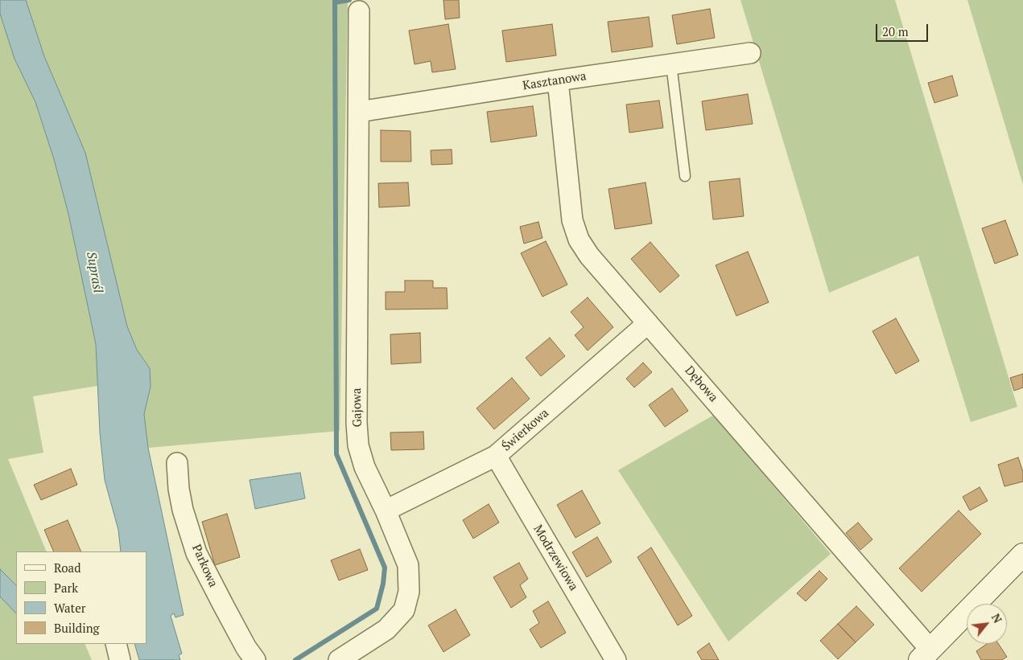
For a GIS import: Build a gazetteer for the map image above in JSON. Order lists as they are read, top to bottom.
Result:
{
  "streets": {
    "street": [
      "Kasztanowa",
      "Dębowa",
      "Gajowa",
      "Świerkowa",
      "Modrzewiowa",
      "Parkowa"
    ]
  },
  "crossings": [
    ["Kasztanowa", "Dębowa"],
    ["Kasztanowa", "Gajowa"],
    ["Dębowa", "Świerkowa"],
    ["Gajowa", "Świerkowa"],
    ["Świerkowa", "Modrzewiowa"]
  ],
  "water": ["Supraśl"],
  "legend": [
    "Road",
    "Park",
    "Water",
    "Building"
  ],
  "scale_bar": "20 m",
  "north": "top right"
}
